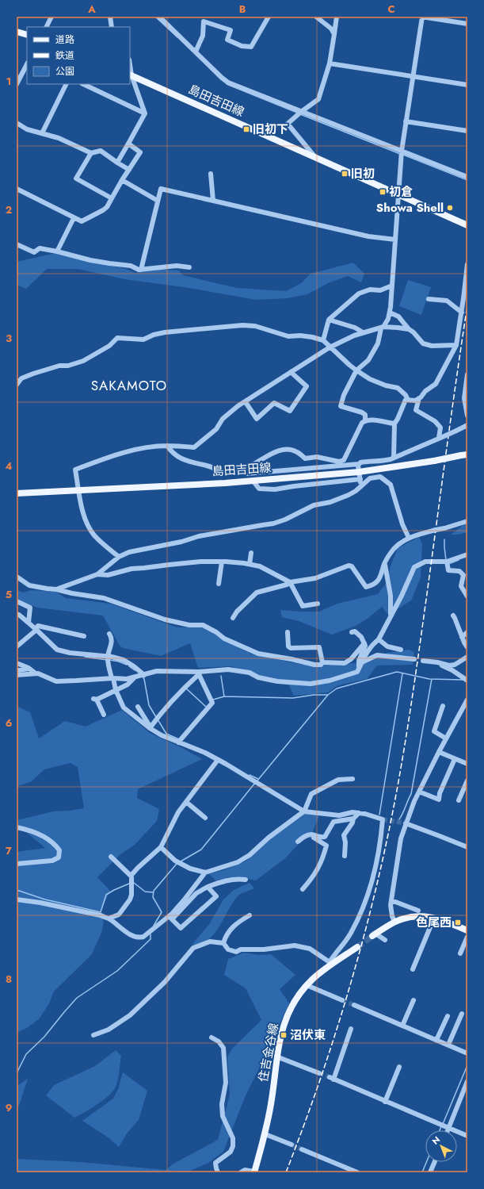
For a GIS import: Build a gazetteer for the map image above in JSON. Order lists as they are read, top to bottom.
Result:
{
  "streets": {
    "main road": ["島田吉田線", "住吉金谷線"]
  },
  "districts": ["SAKAMOTO"],
  "places": {
    "transit": [
      "旧初下",
      "旧初",
      "初倉",
      "色尾西",
      "沼伏東"
    ],
    "other": ["Showa Shell"]
  },
  "legend": ["道路", "鉄道", "公園"],
  "north": "top left",
  "grid": {
    "columns": ["A", "B", "C"],
    "rows": [
      "1",
      "2",
      "3",
      "4",
      "5",
      "6",
      "7",
      "8",
      "9"
    ]
  }
}
